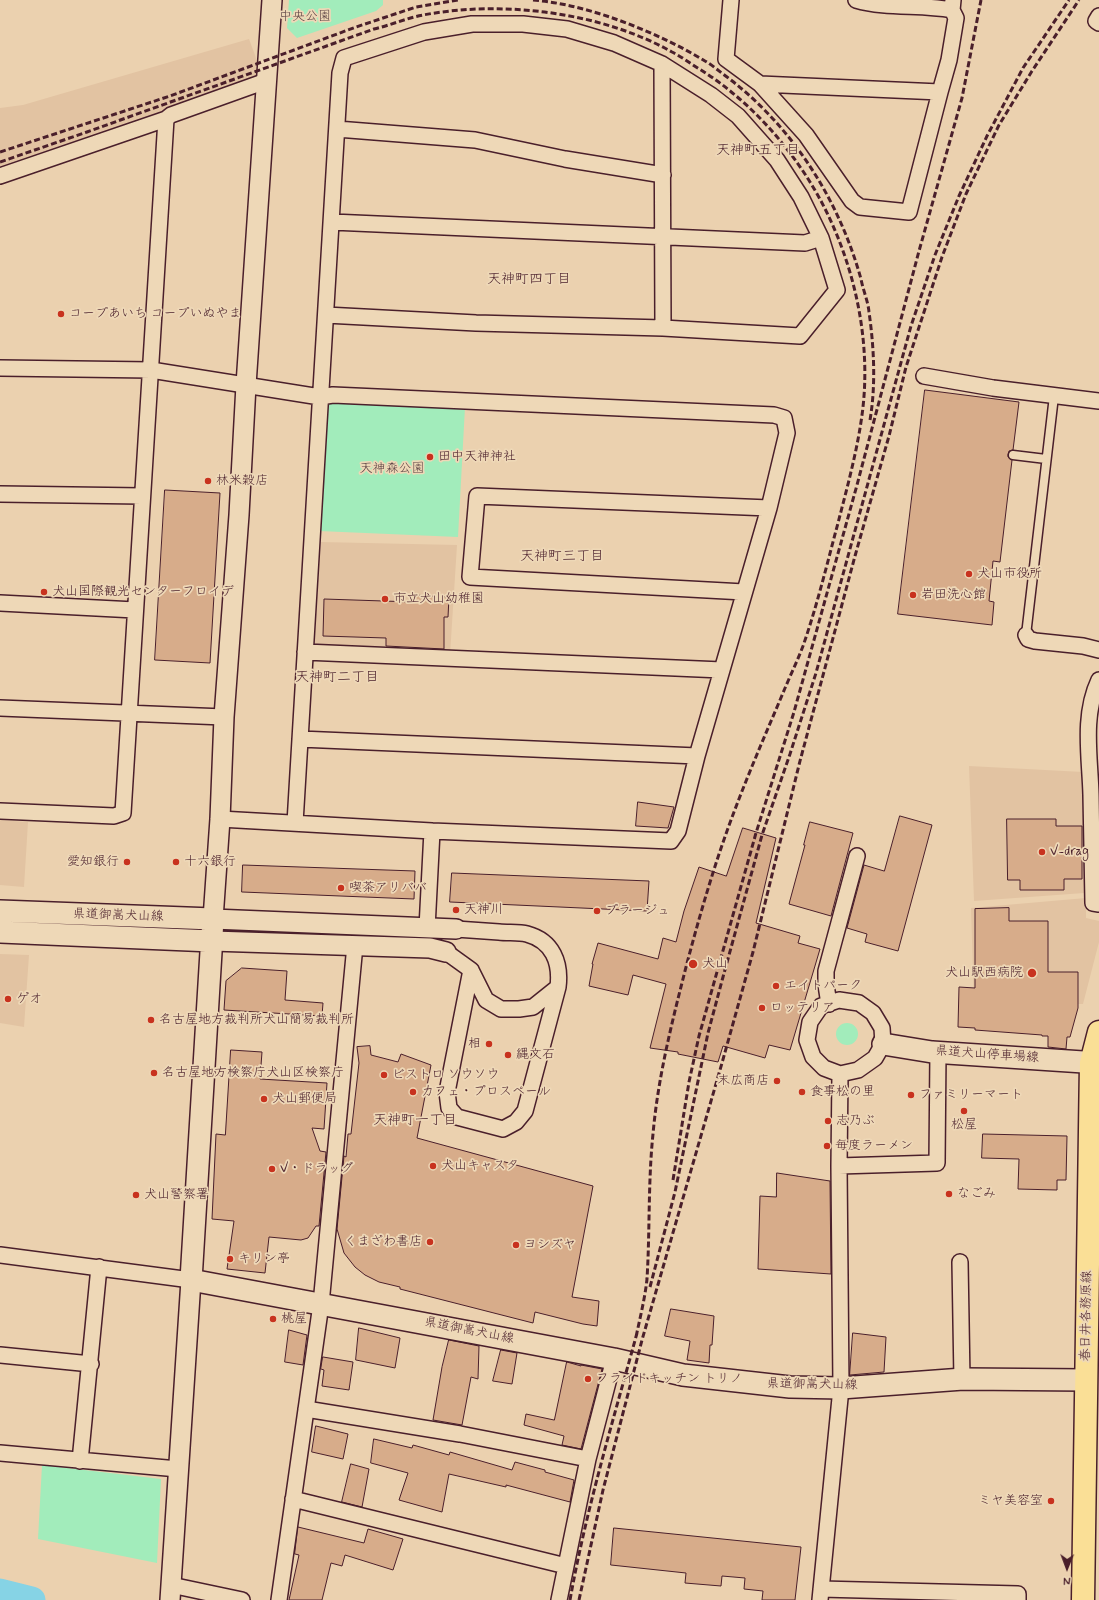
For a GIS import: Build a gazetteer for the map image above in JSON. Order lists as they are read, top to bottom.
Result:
{
  "streets": {
    "main road": ["県道御嵩犬山線", "県道犬山停車場線", "春日井各務原線"]
  },
  "crossings": [
    ["県道御嵩犬山線", "春日井各務原線"],
    ["県道犬山停車場線", "春日井各務原線"]
  ],
  "districts": [
    "天神町五丁目",
    "天神町四丁目",
    "天神町三丁目",
    "天神町二丁目",
    "天神町一丁目"
  ],
  "parks": ["中央公園", "天神森公園"],
  "places": [
    "コープあいち コープいぬやま",
    "田中天神神社",
    "林米穀店",
    "犬山市役所",
    "犬山国際観光センターフロイデ",
    "岩田洗心館",
    "市立犬山幼稚園",
    "V-drag",
    "愛知銀行",
    "十六銀行",
    "喫茶アリババ",
    "天神川",
    "プラージュ",
    "犬山",
    "犬山駅西病院",
    "エイトパーク",
    "ゲオ",
    "ロッテリア",
    "名古屋地方裁判所犬山簡易裁判所",
    "相",
    "縄文石",
    "名古屋地方検察庁犬山区検察庁",
    "ビストロ ソウソウ",
    "末広商店",
    "カフェ・ブロスペール",
    "食事松の里",
    "ファミリーマート",
    "犬山郵便局",
    "松屋",
    "志乃ぶ",
    "毎度ラーメン",
    "犬山キャスタ",
    "V・ドラッグ",
    "なごみ",
    "犬山警察署",
    "くまざわ書店",
    "ヨシズヤ",
    "キリン亭",
    "桃屋",
    "フライドキッチン トリノ",
    "ミヤ美容室"
  ],
  "north": "bottom"
}
